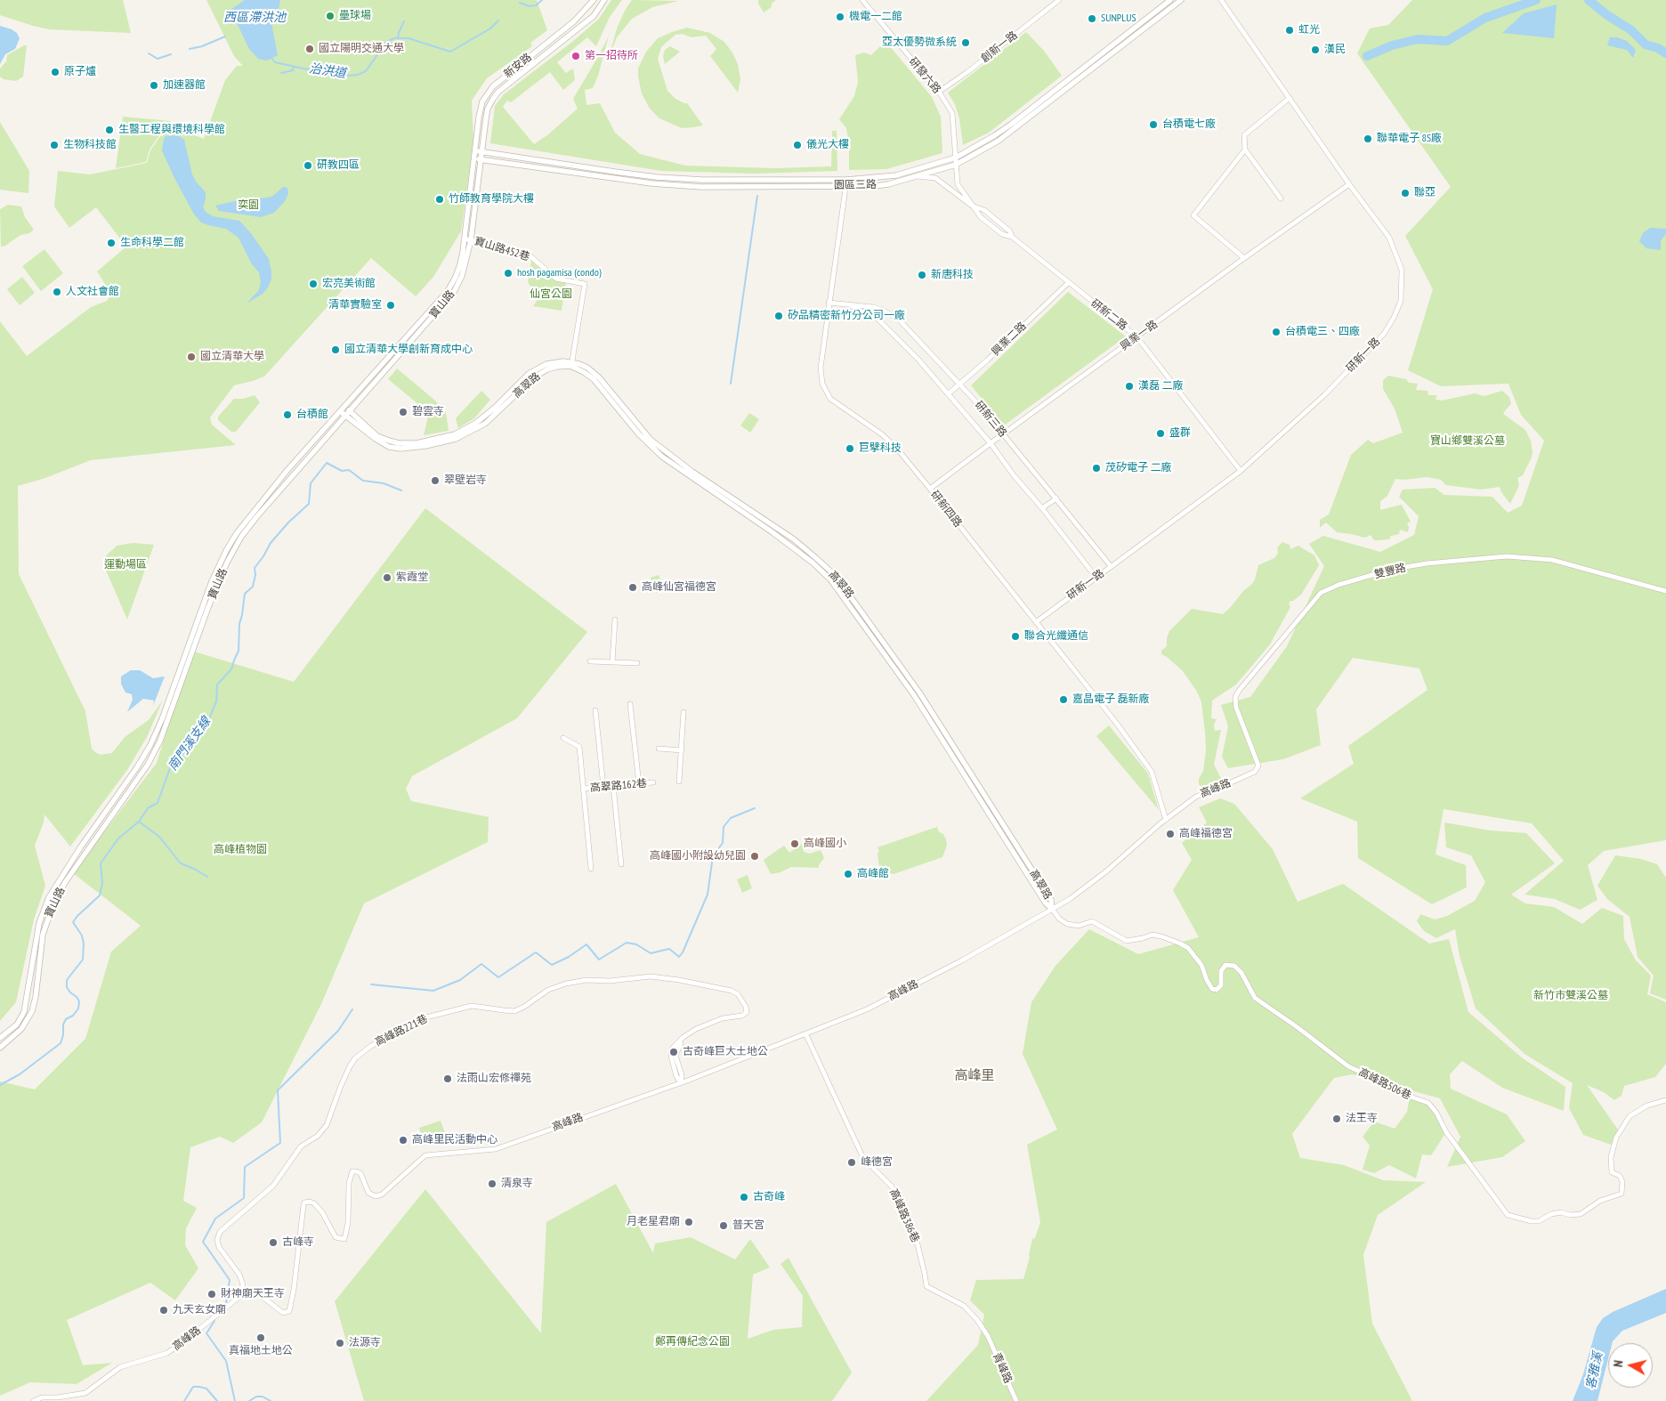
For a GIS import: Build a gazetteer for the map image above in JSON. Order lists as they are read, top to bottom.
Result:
{
  "streets": {
    "street": [
      "創新一路",
      "新安路",
      "研發六路",
      "園區三路",
      "寶山路452巷",
      "寶山路",
      "研新二路",
      "興業一路",
      "興業二路",
      "研新一路",
      "高翠路",
      "研新三路",
      "研新四路",
      "雙豐路",
      "高翠路162巷",
      "高峰路",
      "高峰路221巷",
      "高峰路506巷",
      "高峰路386巷",
      "青峰路"
    ]
  },
  "crossings": [
    ["創新一路", "研發六路"],
    ["新安路", "園區三路"],
    ["新安路", "寶山路"],
    ["研發六路", "園區三路"],
    ["研發六路", "研新二路"],
    ["園區三路", "寶山路"],
    ["園區三路", "研新二路"],
    ["園區三路", "研新四路"],
    ["寶山路452巷", "寶山路"],
    ["寶山路452巷", "高翠路"],
    ["寶山路", "高翠路"],
    ["研新二路", "興業一路"],
    ["研新二路", "興業二路"],
    ["研新二路", "研新一路"],
    ["興業一路", "研新一路"],
    ["興業一路", "研新三路"],
    ["興業一路", "研新四路"],
    ["興業二路", "研新三路"],
    ["研新一路", "研新三路"],
    ["研新一路", "研新四路"],
    ["高翠路", "高峰路"],
    ["高翠路", "高峰路506巷"],
    ["研新三路", "研新四路"],
    ["研新四路", "高峰路"],
    ["雙豐路", "高峰路"],
    ["高峰路", "高峰路221巷"],
    ["高峰路", "高峰路506巷"],
    ["高峰路", "高峰路386巷"],
    ["高峰路386巷", "青峰路"]
  ],
  "districts": ["高峰里"],
  "water": [
    "西區滯洪池",
    "治洪道",
    "南門溪支線",
    "客雅溪"
  ],
  "parks": [
    "奕園",
    "仙宮公園",
    "寶山鄉雙溪公墓",
    "運動場區",
    "高峰植物園",
    "新竹市雙溪公墓",
    "鄭再傳紀念公園"
  ],
  "places": [
    "壘球場",
    "機電一二館",
    "SUNPLUS",
    "虹光",
    "亞太優勢微系統",
    "國立陽明交通大學",
    "漢民",
    "第一招待所",
    "原子爐",
    "加速器館",
    "台積電七廠",
    "生醫工程與環境科學館",
    "聯華電子 8S廠",
    "生物科技館",
    "儀光大樓",
    "研教四區",
    "聯亞",
    "竹師教育學院大樓",
    "生命科學二館",
    "hosh pagamisa (condo)",
    "新唐科技",
    "宏亮美術館",
    "人文社會館",
    "清華實驗室",
    "矽品精密新竹分公司一廠",
    "台積電三、四廠",
    "國立清華大學創新育成中心",
    "國立清華大學",
    "漢磊 二廠",
    "碧雲寺",
    "台積館",
    "盛群",
    "巨擘科技",
    "茂矽電子 二廠",
    "翠壁岩寺",
    "紫霞堂",
    "高峰仙宮福德宮",
    "聯合光纖通信",
    "嘉晶電子 磊新廠",
    "高峰福德宮",
    "高峰國小",
    "高峰國小附設幼兒園",
    "高峰館",
    "古奇峰巨大土地公",
    "法雨山宏修禪苑",
    "法王寺",
    "高峰里民活動中心",
    "峰德宮",
    "清泉寺",
    "古奇峰",
    "月老星君廟",
    "普天宮",
    "古峰寺",
    "財神廟天王寺",
    "九天玄女廟",
    "真福地土地公",
    "法源寺"
  ],
  "north": "left"
}
